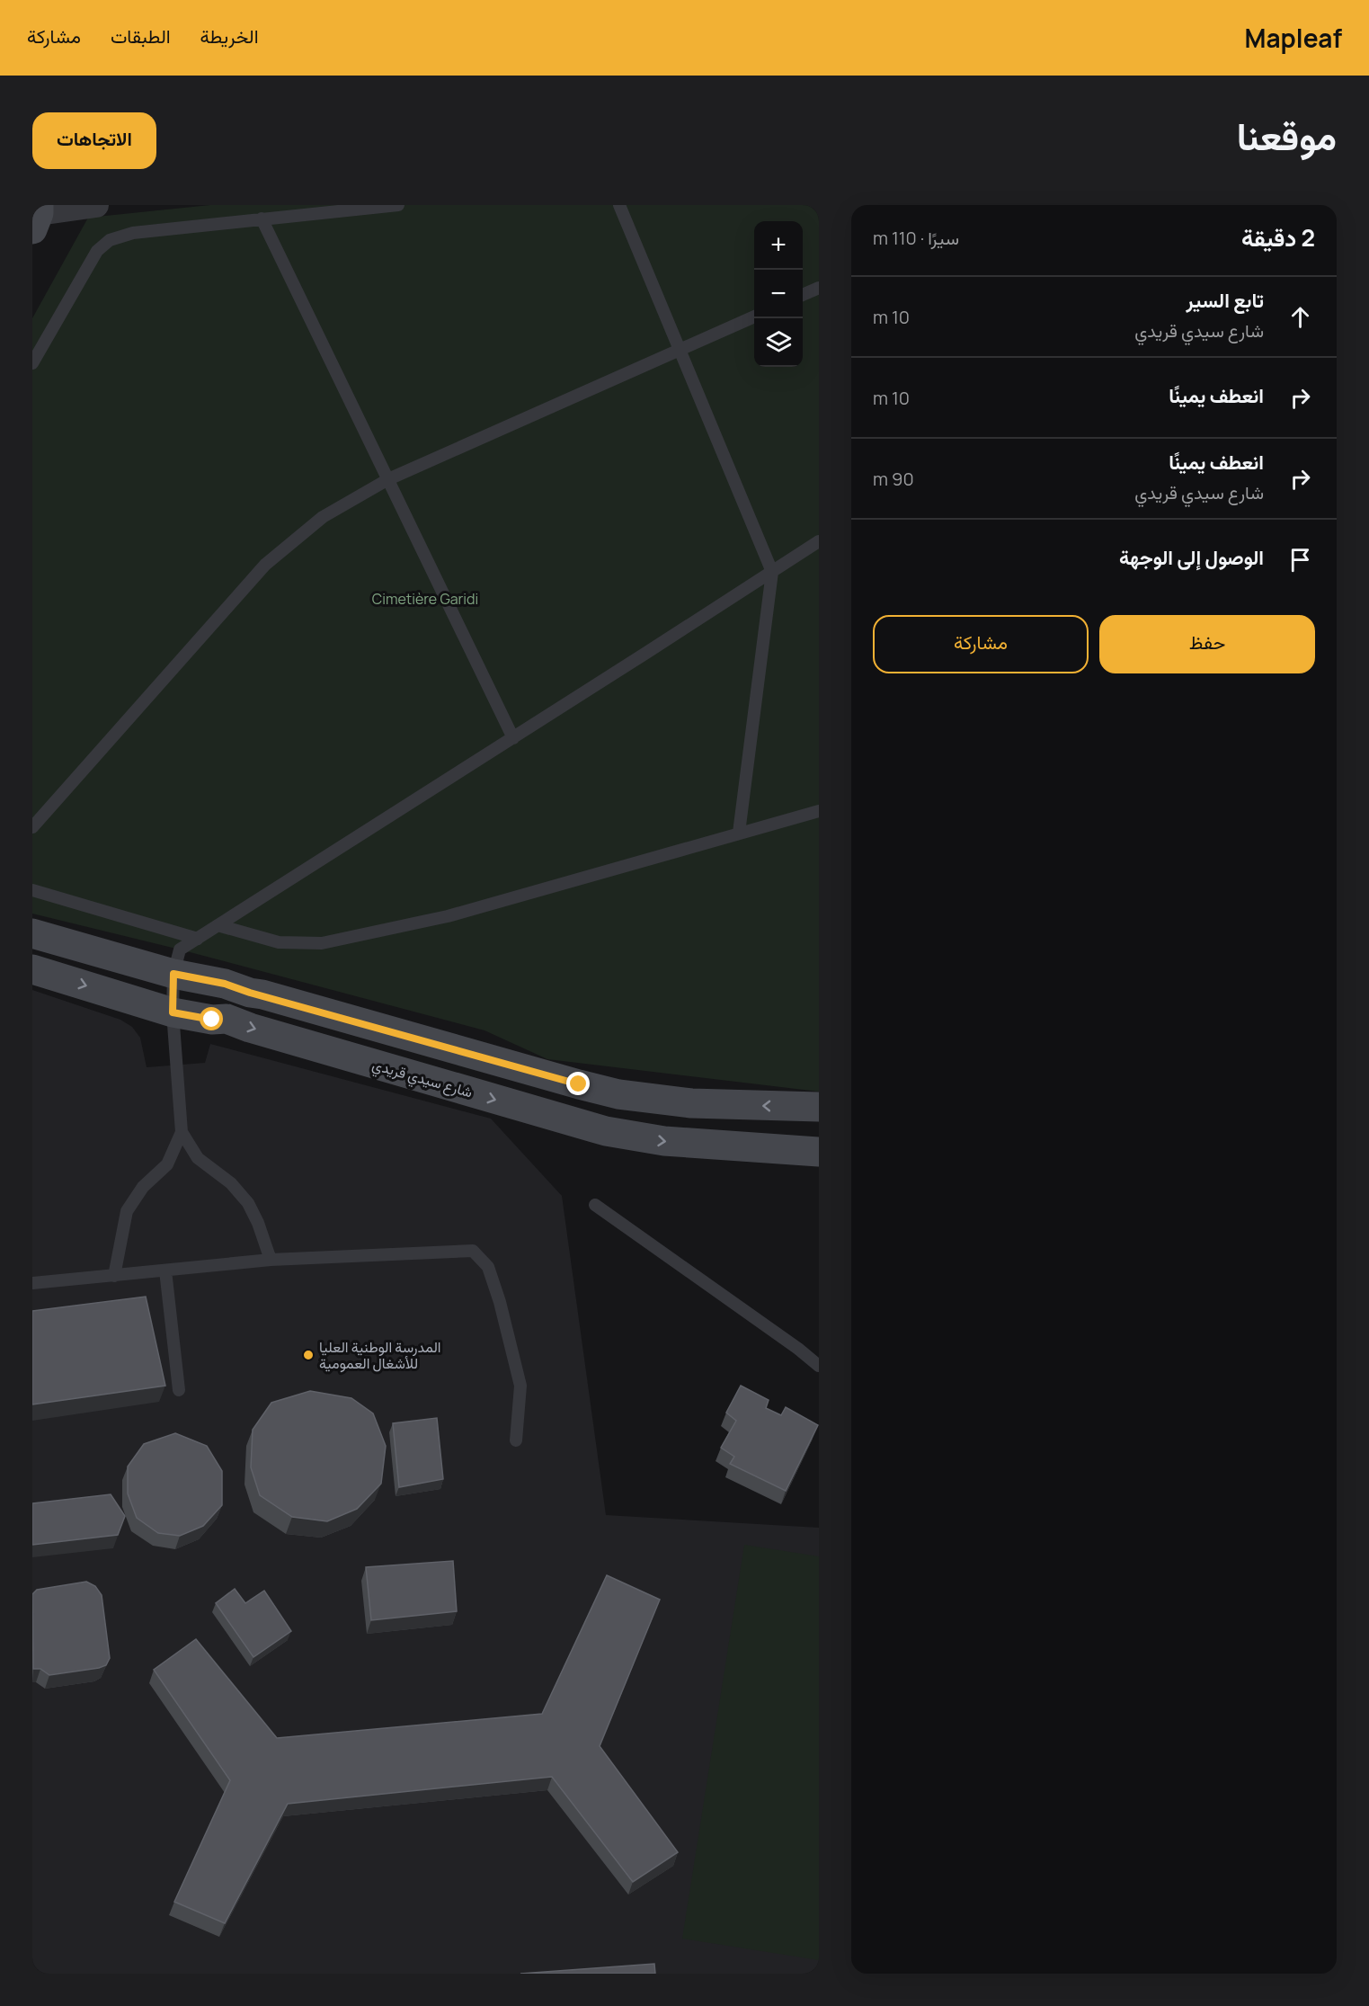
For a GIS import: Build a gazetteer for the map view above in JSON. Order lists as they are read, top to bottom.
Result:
{
  "streets": {
    "street": ["شارع سيدي قريدي"]
  },
  "parks": ["Cimetière Garidi"],
  "places": ["المدرسة الوطنية العليا للأشغال العمومية"],
  "page": {
    "header": "Mapleaf",
    "nav": ["الخريطة", "الطبقات", "مشاركة"],
    "title": "موقعنا",
    "buttons": [
      "الاتجاهات",
      ["حفظ", "مشاركة"]
    ],
    "heading": ["2 دقيقة", "سيرًا · 110 m"],
    "map_buttons": ["+", "−"],
    "list": [
      ["تابع السير", "شارع سيدي قريدي", "10 m"],
      ["انعطف يمينًا", "10 m"],
      ["انعطف يمينًا", "شارع سيدي قريدي", "90 m"],
      "الوصول إلى الوجهة"
    ]
  }
}
